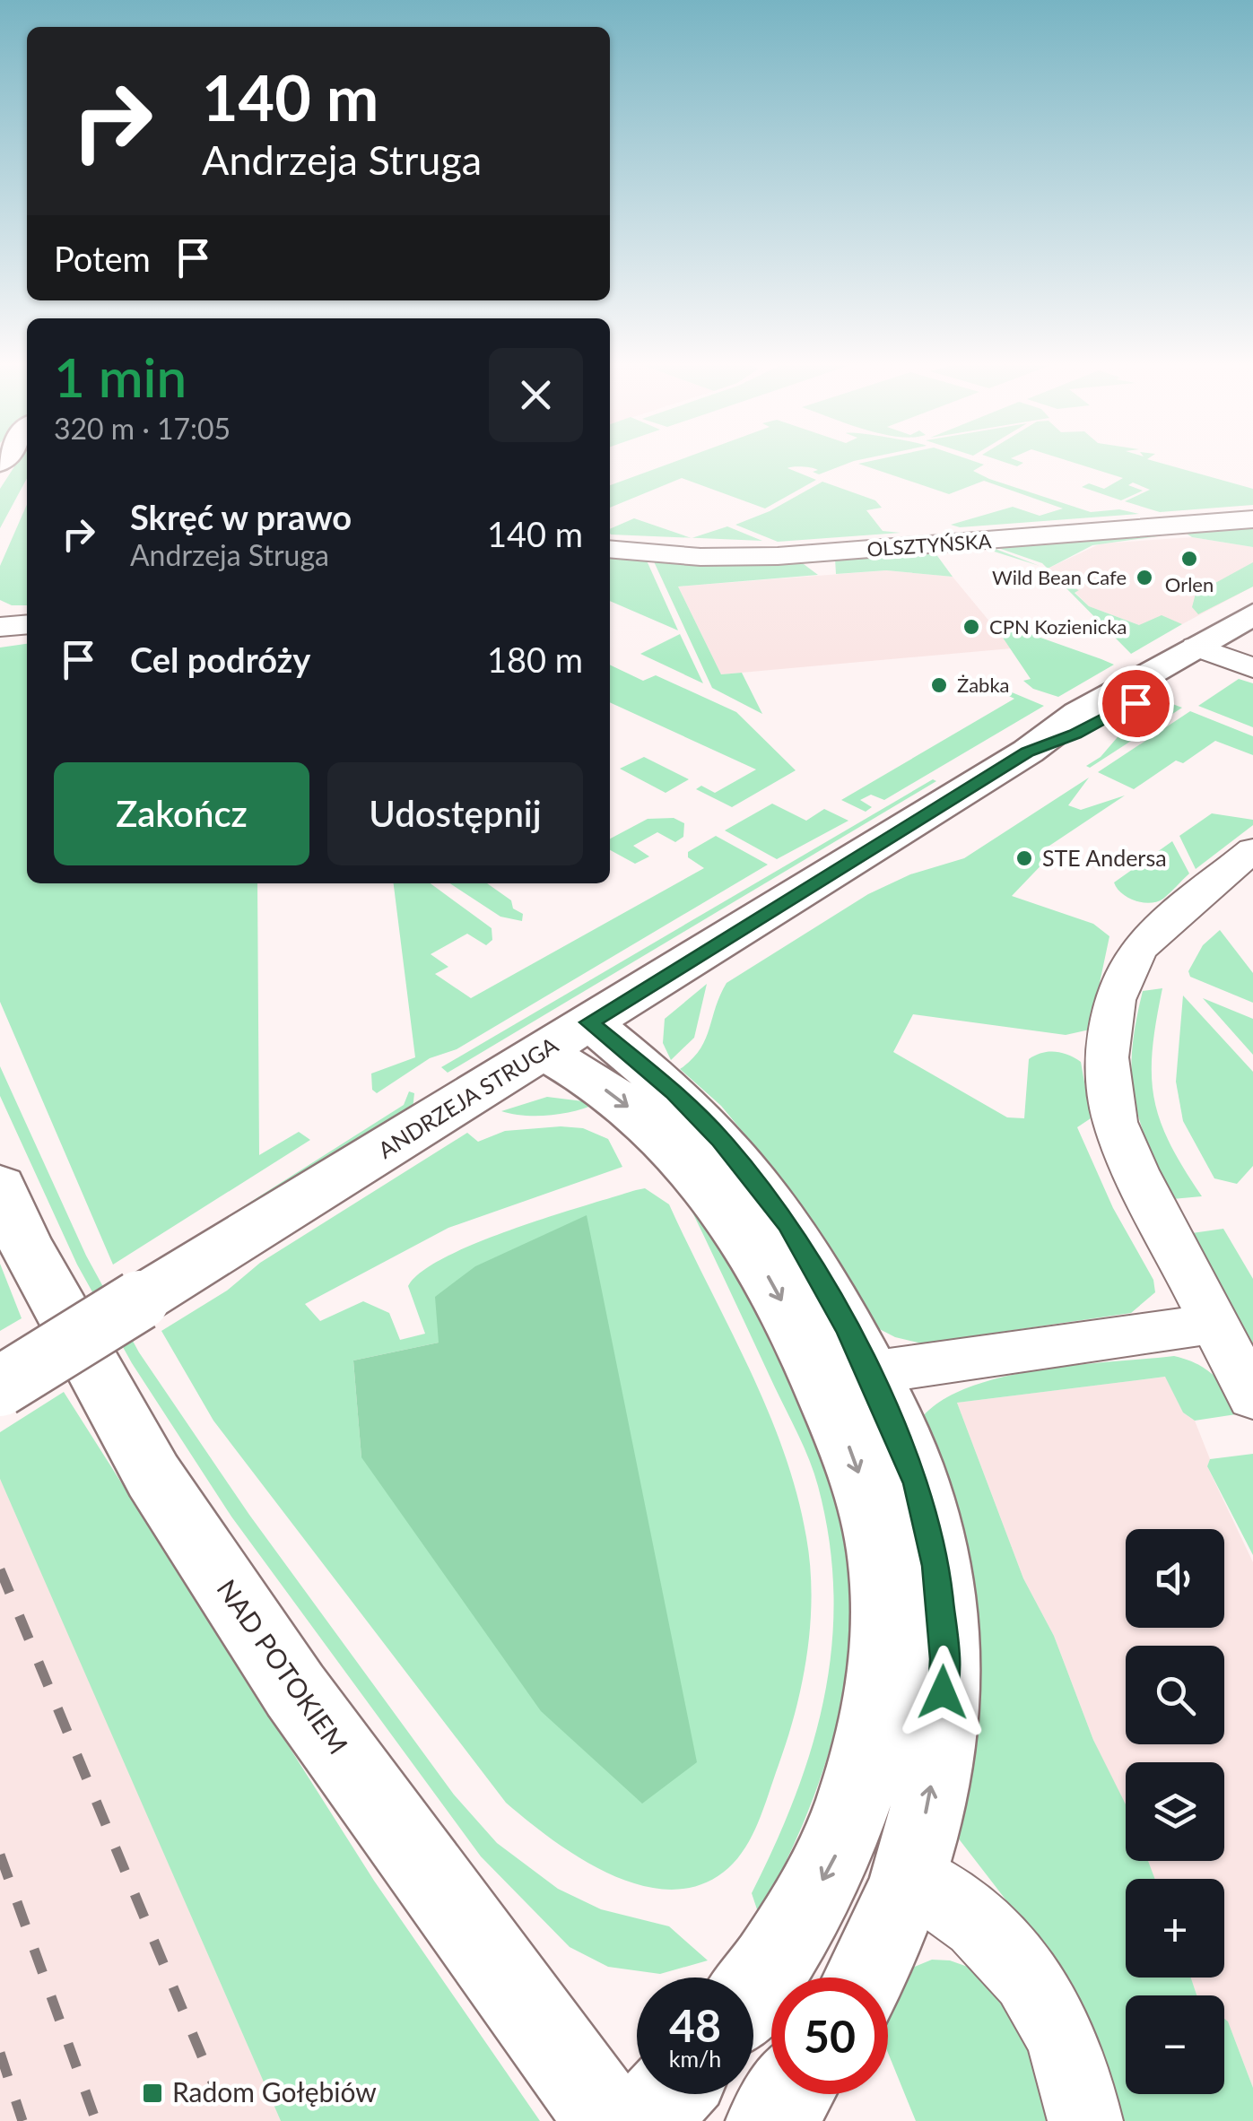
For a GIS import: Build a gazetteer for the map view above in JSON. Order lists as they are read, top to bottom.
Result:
{
  "streets": {
    "main road": ["ANDRZEJA STRUGA", "NAD POTOKIEM"],
    "street": ["OLSZTYŃSKA"]
  },
  "places": {
    "other": [
      "Orlen",
      "Wild Bean Cafe",
      "CPN Kozienicka",
      "Żabka",
      "STE Andersa"
    ],
    "transit": ["Radom Gołębiów"]
  },
  "page": {
    "turn": ["140 m", "Andrzeja Struga"],
    "then": "Potem",
    "heading": ["1 min", "320 m · 17:05"],
    "list": [
      {
        "name": "Skręć w prawo",
        "note": "Andrzeja Struga",
        "value": "140 m"
      },
      {
        "name": "Cel podróży",
        "value": "180 m"
      }
    ],
    "buttons": ["Zakończ", "Udostępnij"],
    "map_buttons": ["+", "−"],
    "speed": "48 km/h",
    "limit": "50"
  }
}
